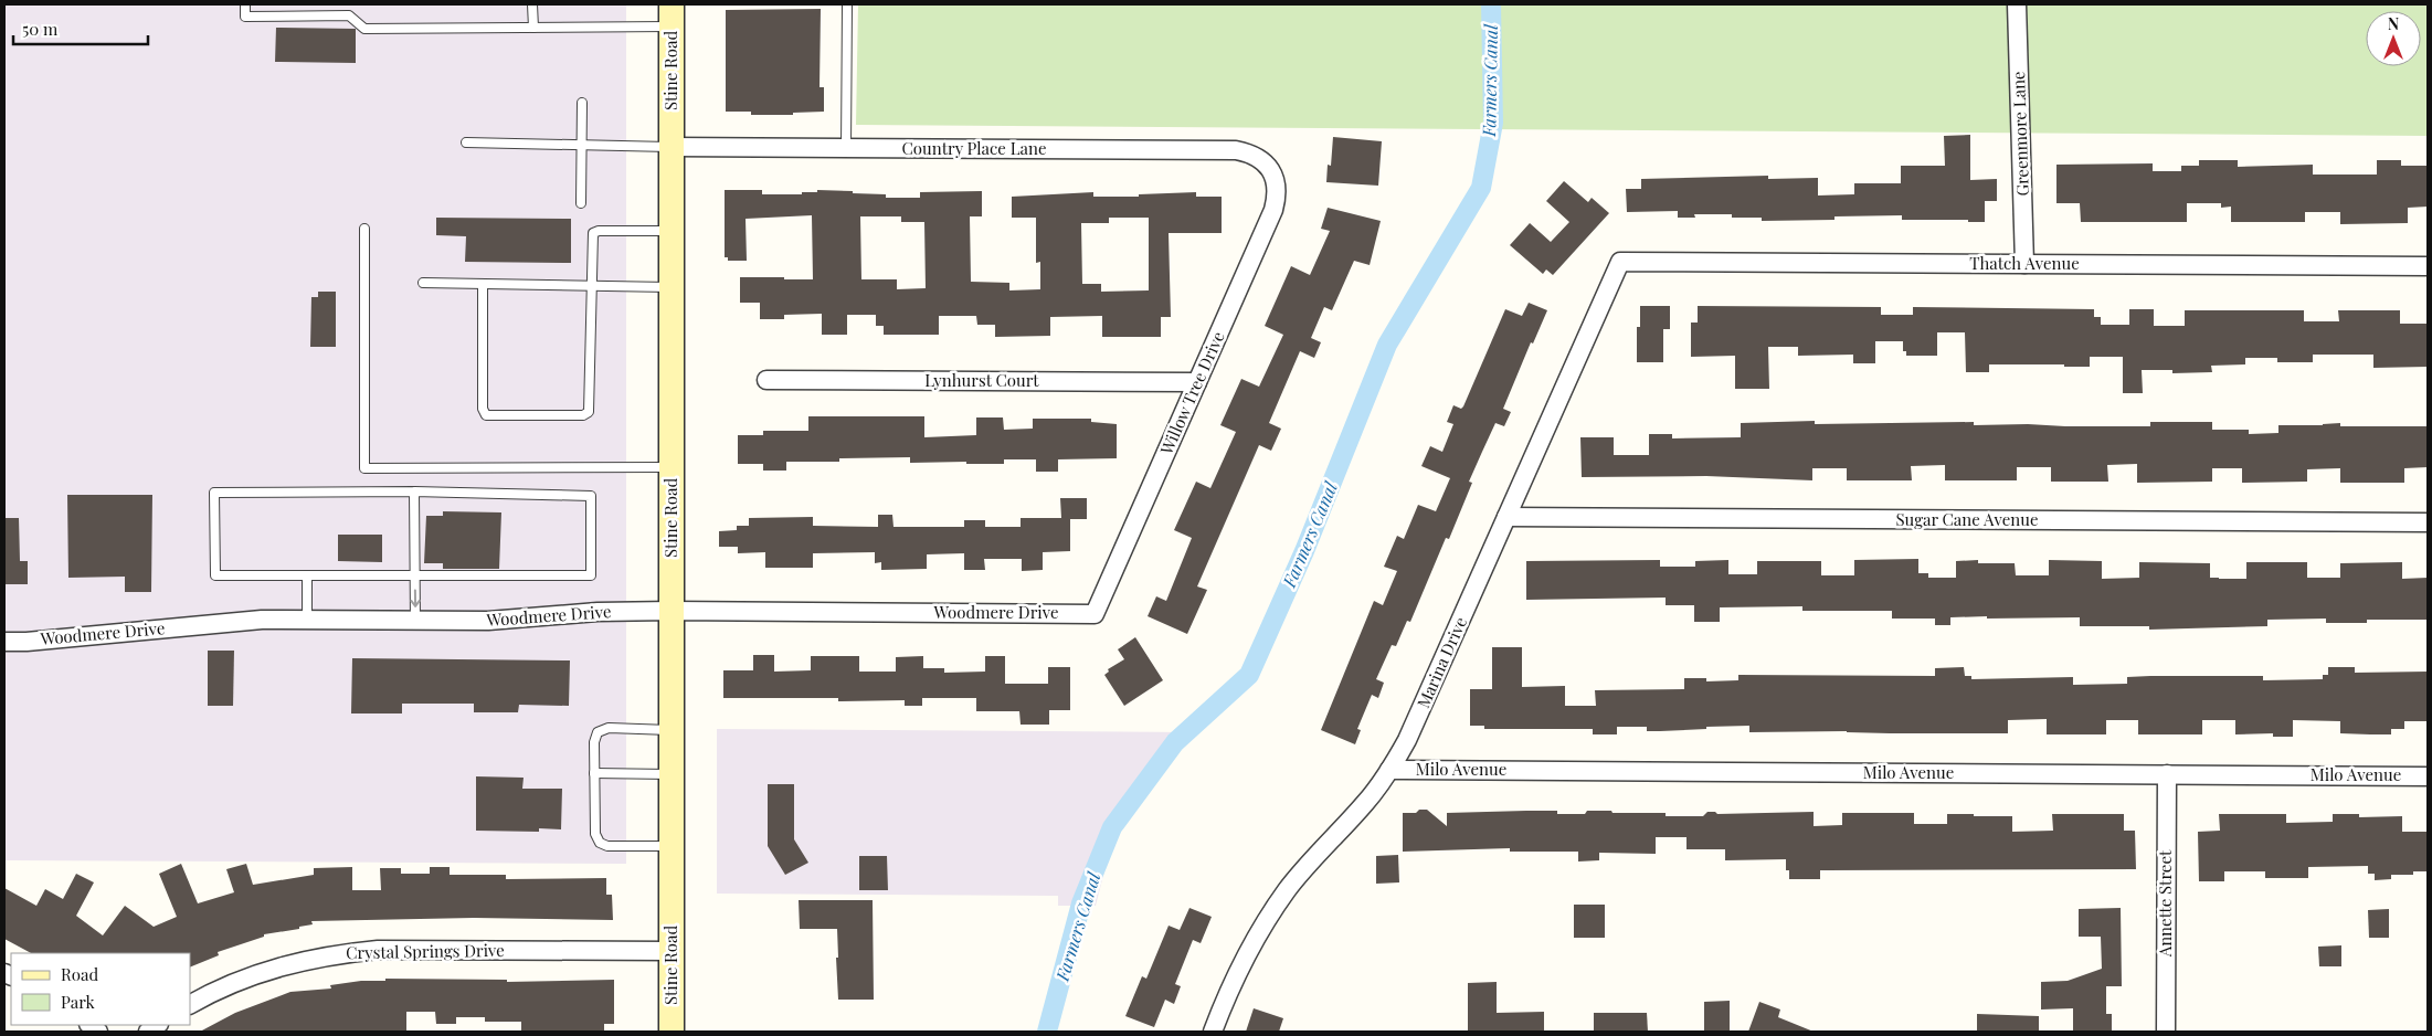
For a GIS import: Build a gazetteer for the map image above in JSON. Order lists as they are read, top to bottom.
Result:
{
  "streets": {
    "main road": ["Stine Road"],
    "street": [
      "Greenmore Lane",
      "Country Place Lane",
      "Thatch Avenue",
      "Lynhurst Court",
      "Willow Tree Drive",
      "Sugar Cane Avenue",
      "Woodmere Drive",
      "Marina Drive",
      "Milo Avenue",
      "Annette Street",
      "Crystal Springs Drive"
    ]
  },
  "crossings": [
    ["Stine Road", "Country Place Lane"],
    ["Stine Road", "Woodmere Drive"],
    ["Stine Road", "Crystal Springs Drive"],
    ["Greenmore Lane", "Thatch Avenue"],
    ["Country Place Lane", "Willow Tree Drive"],
    ["Thatch Avenue", "Marina Drive"],
    ["Lynhurst Court", "Willow Tree Drive"],
    ["Willow Tree Drive", "Woodmere Drive"],
    ["Sugar Cane Avenue", "Marina Drive"],
    ["Marina Drive", "Milo Avenue"],
    ["Milo Avenue", "Annette Street"]
  ],
  "water": ["Farmers Canal"],
  "legend": ["Road", "Park"],
  "scale_bar": "50 m",
  "north": "top"
}
